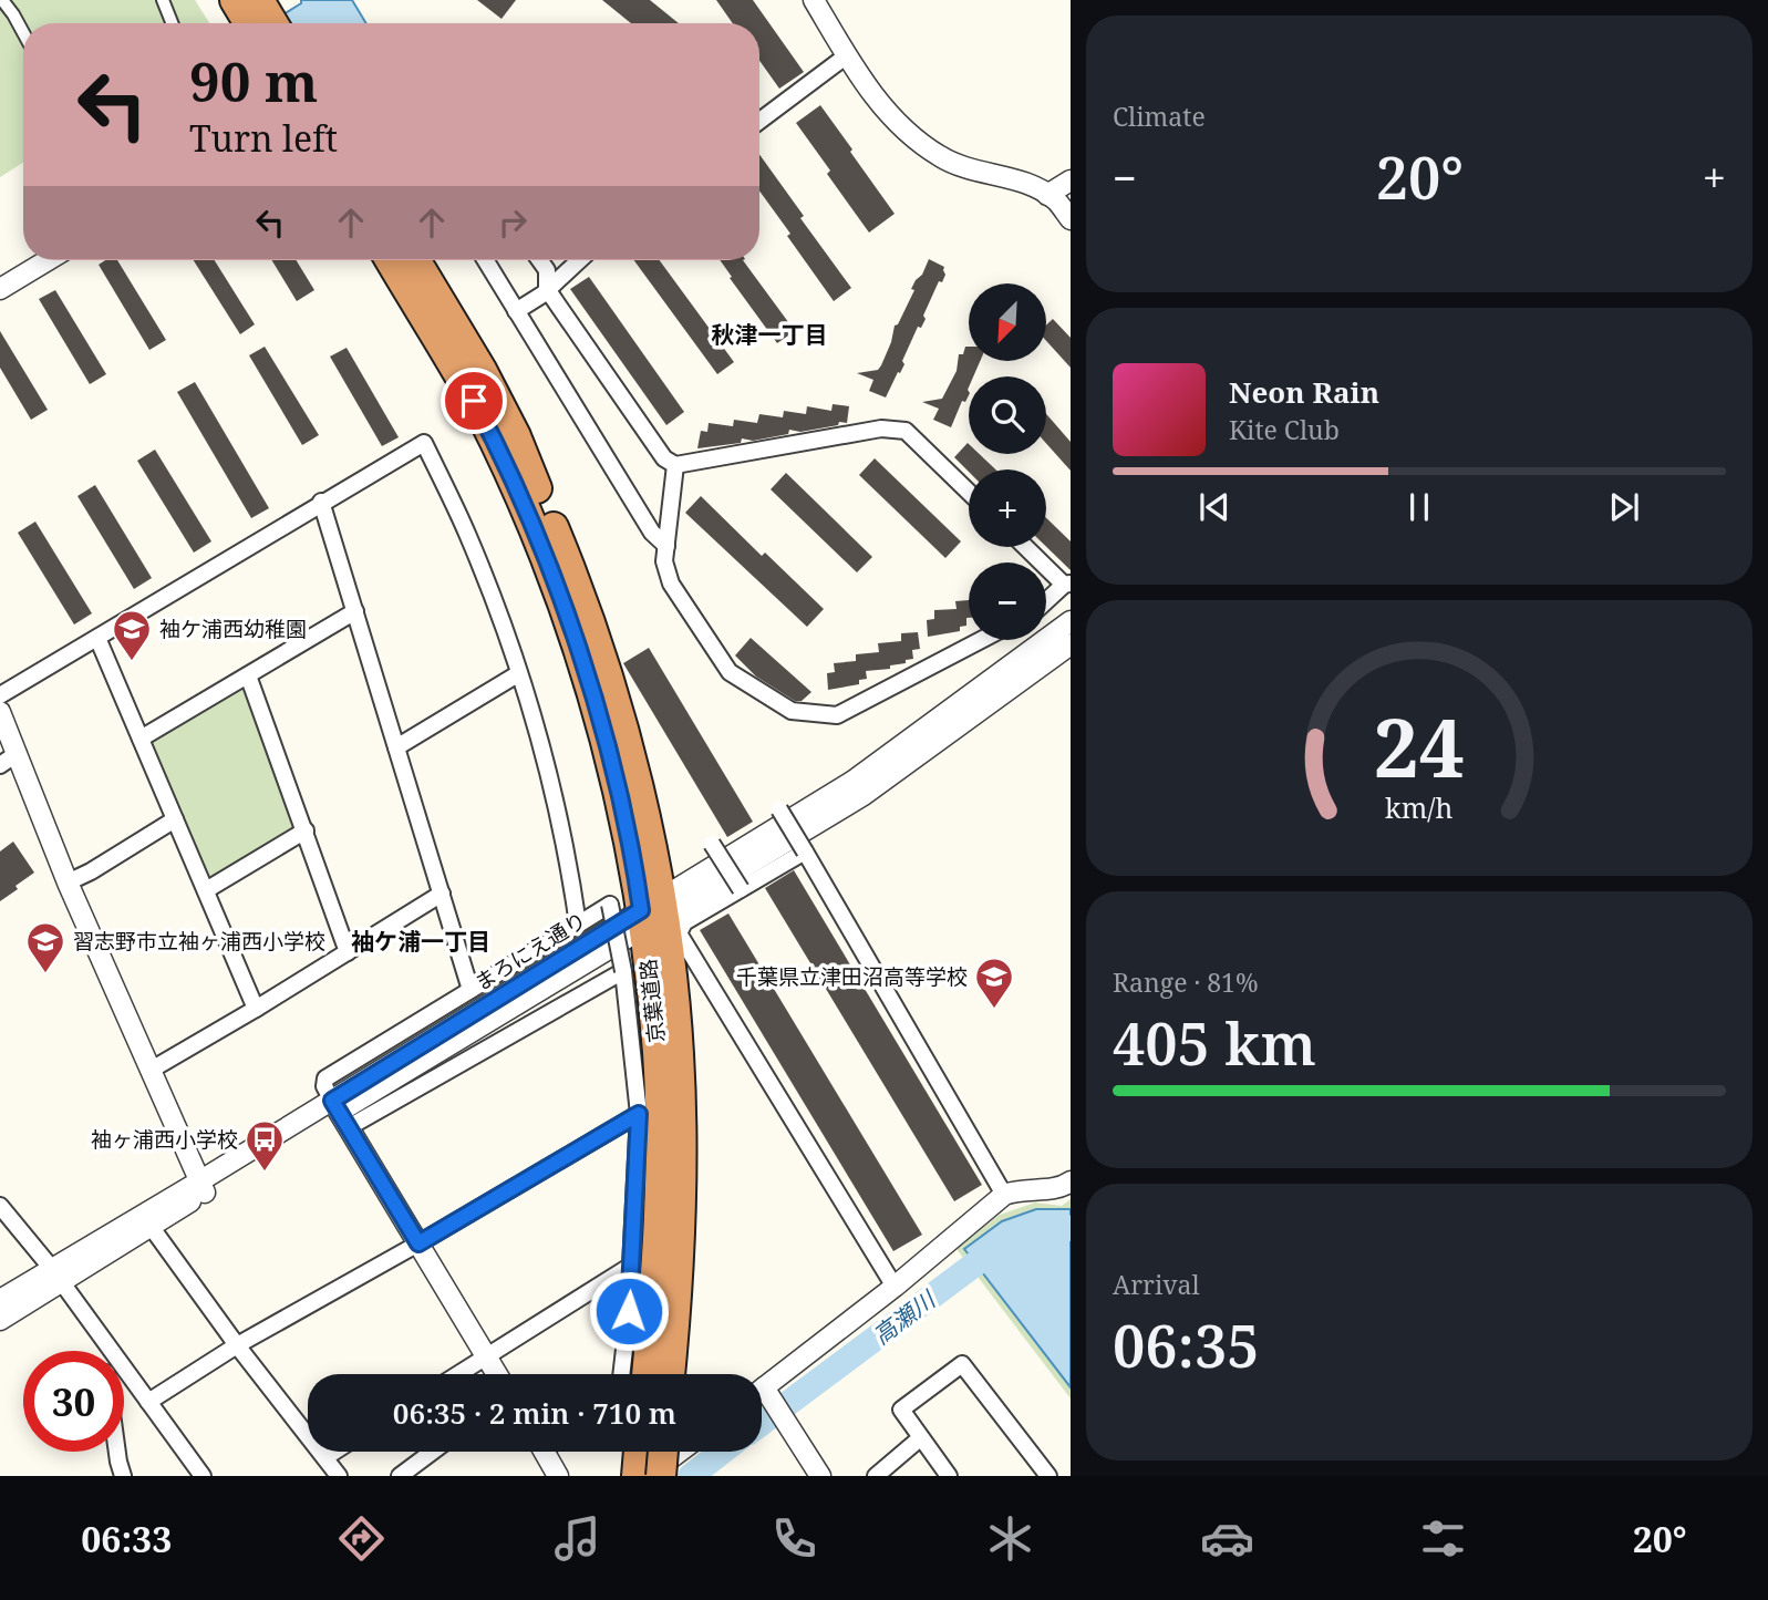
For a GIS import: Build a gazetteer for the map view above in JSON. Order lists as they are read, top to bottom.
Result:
{
  "streets": {
    "highway": ["京葉道路"],
    "street": ["まろにえ通り"]
  },
  "crossings": [
    ["まろにえ通り", "京葉道路"]
  ],
  "districts": ["秋津一丁目", "袖ケ浦一丁目"],
  "water": ["高瀬川"],
  "places": {
    "school or university": ["袖ケ浦西幼稚園", "習志野市立袖ヶ浦西小学校", "千葉県立津田沼高等学校"],
    "bus stop": ["袖ヶ浦西小学校"]
  },
  "north": "bottom left",
  "page": {
    "tile": [
      "Climate",
      ["Range · 81%", "405 km"],
      ["Arrival", "06:35"]
    ],
    "turn": ["90 m", "Turn left"],
    "heat": ["−", "20°", "+"],
    "map_buttons": ["+", "−"],
    "song": ["Neon Rain", "Kite Club"],
    "limit": "30",
    "trip": "06:35 · 2 min · 710 m",
    "tabs": ["06:33", "20°"],
    "gauge": ["24", "km/h"]
  }
}
